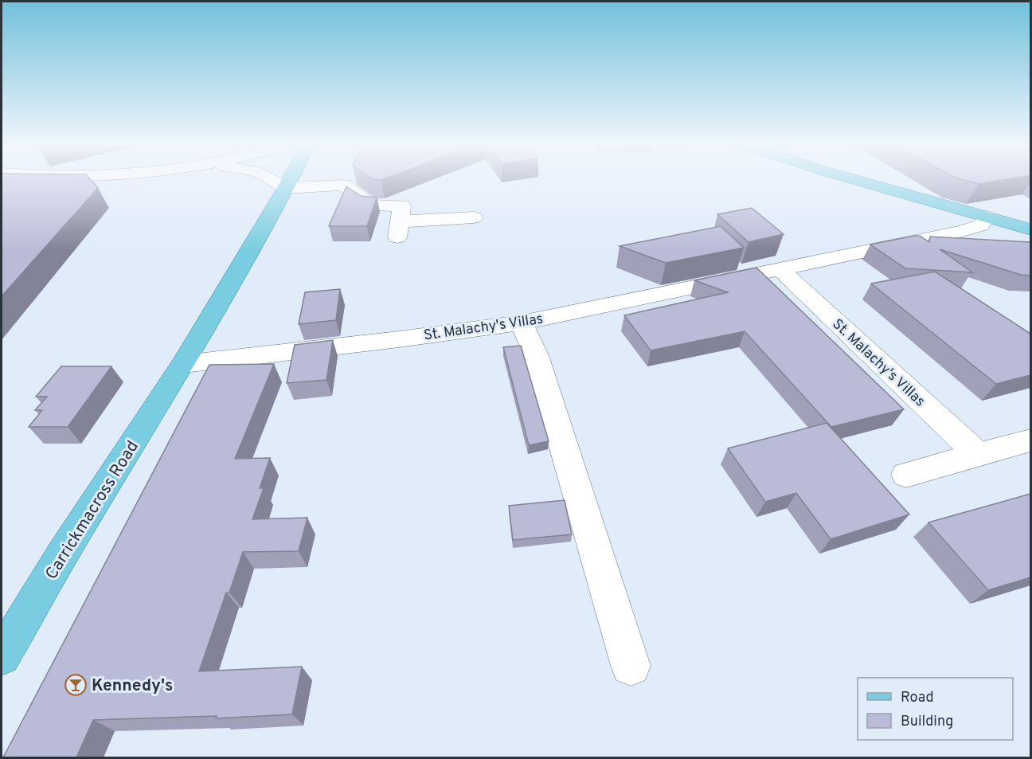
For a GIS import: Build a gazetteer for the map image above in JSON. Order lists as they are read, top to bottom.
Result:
{
  "streets": {
    "main road": ["Carrickmacross Road"],
    "street": ["St. Malachy's Villas"]
  },
  "crossings": [
    ["St. Malachy's Villas", "Carrickmacross Road"]
  ],
  "places": {
    "bar": ["Kennedy's"]
  },
  "legend": ["Road", "Building"]
}
